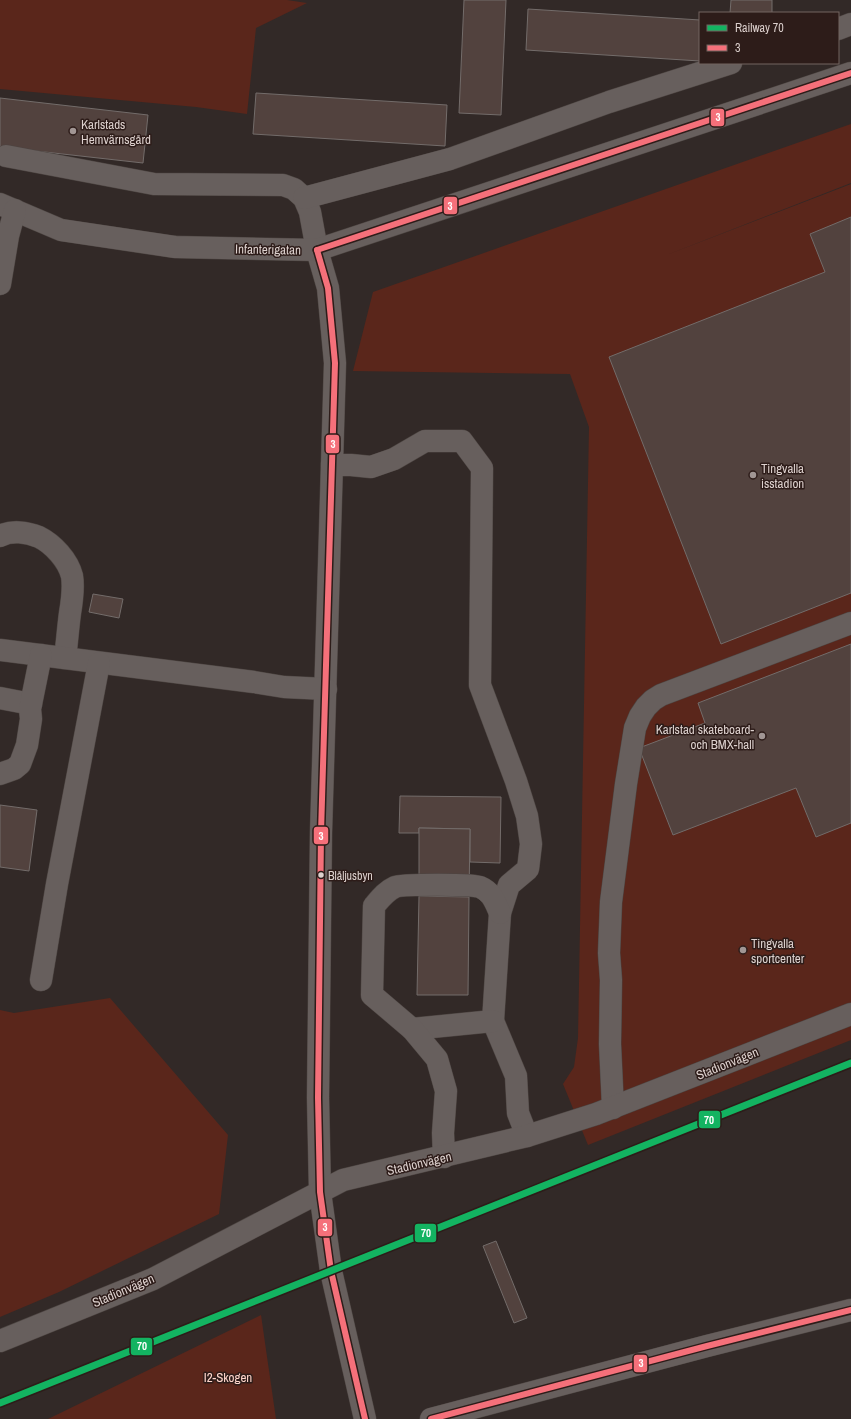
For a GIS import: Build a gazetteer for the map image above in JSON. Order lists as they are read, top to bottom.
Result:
{
  "streets": {
    "street": ["Infanterigatan", "Stadionvägen"]
  },
  "parks": ["I2-Skogen"],
  "places": [
    "Karlstads Hemvärnsgård",
    "Tingvalla isstadion",
    "Karlstad skateboard- och BMX-hall",
    "Blåljusbyn",
    "Tingvalla sportcenter"
  ],
  "lines": ["transit line 3", "rail line 70"],
  "legend": ["Railway 70", "3"]
}
